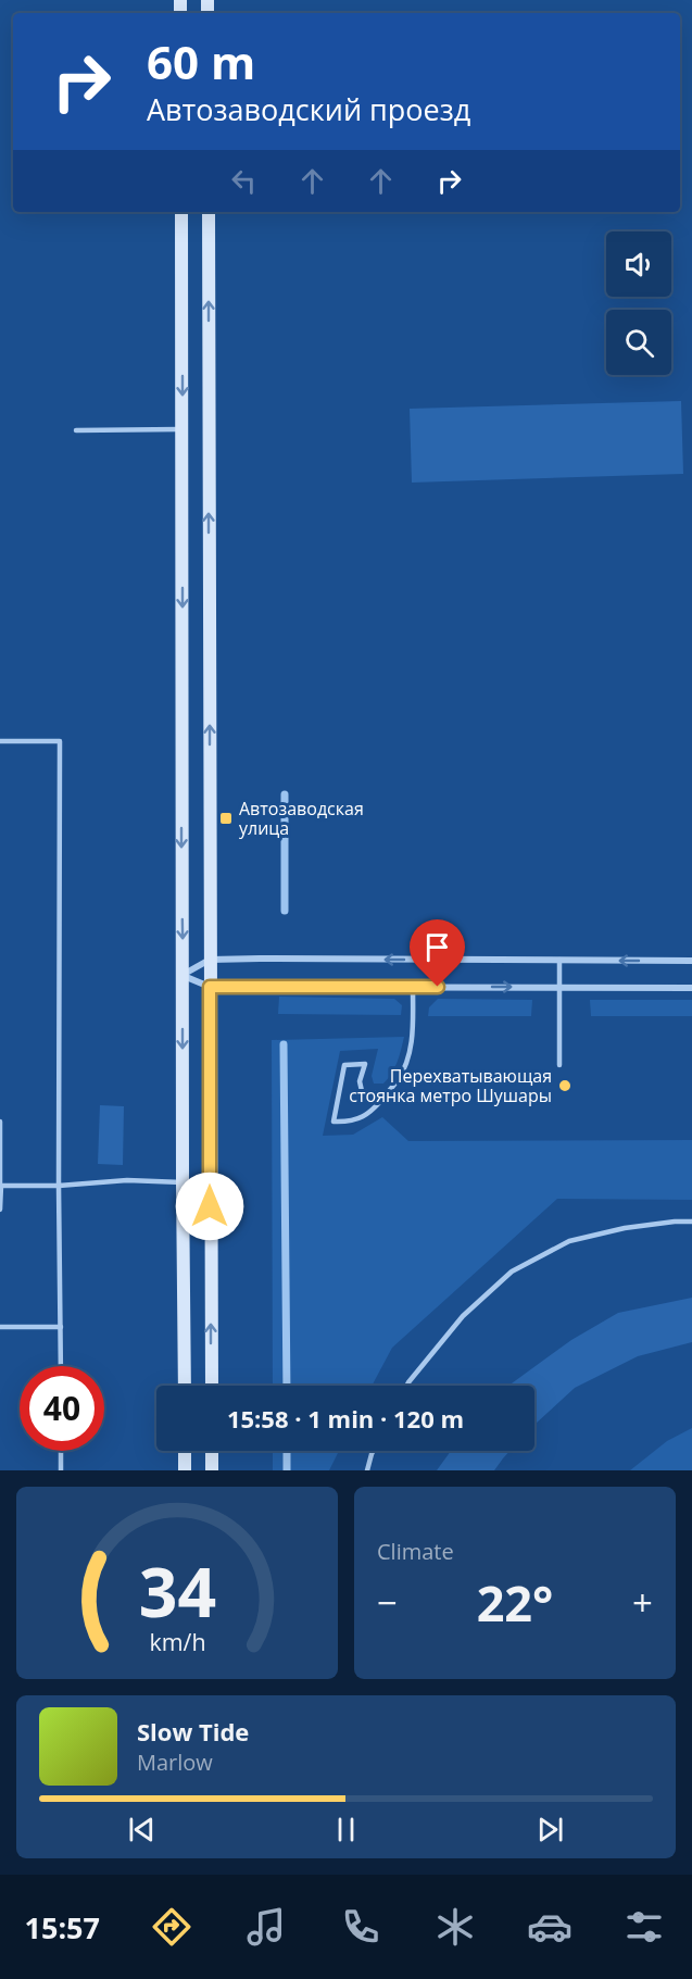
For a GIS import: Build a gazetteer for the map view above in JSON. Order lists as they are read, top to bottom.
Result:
{
  "places": {
    "transit": ["Автозаводская улица"],
    "other": ["Перехватывающая стоянка метро Шушары"]
  },
  "page": {
    "turn": ["60 m", "Автозаводский проезд"],
    "limit": "40",
    "trip": "15:58 · 1 min · 120 m",
    "tile": "Climate",
    "heat": ["−", "22°", "+"],
    "song": ["Slow Tide", "Marlow"],
    "tabs": "15:57",
    "gauge": ["34", "km/h"]
  }
}
